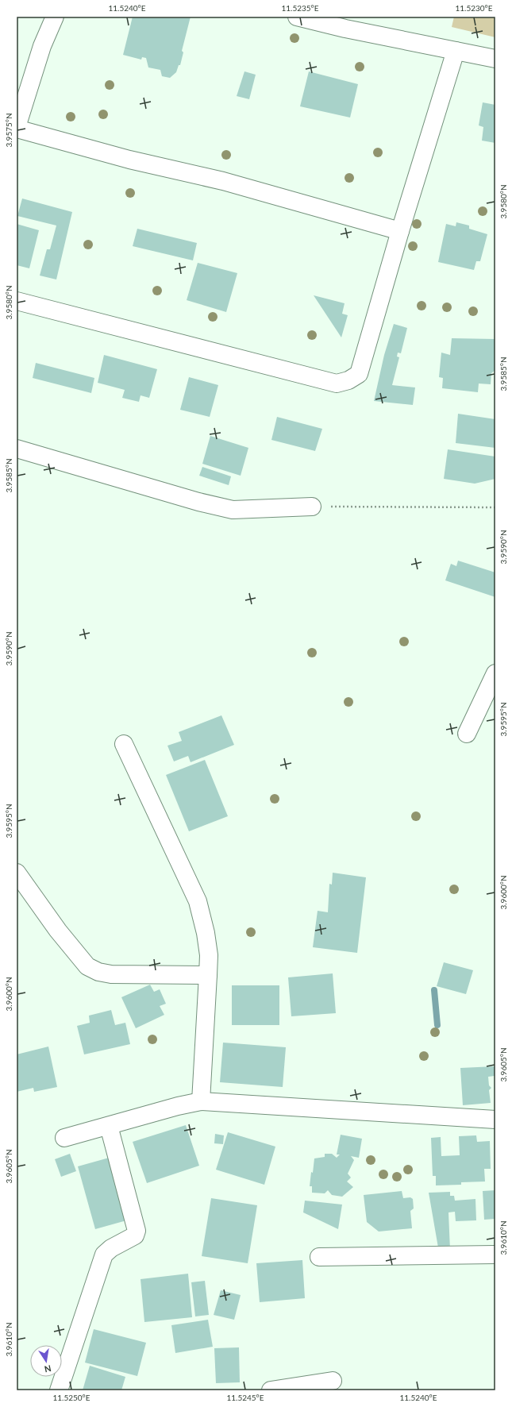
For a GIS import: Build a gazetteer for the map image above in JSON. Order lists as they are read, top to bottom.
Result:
{
  "north": "bottom",
  "coordinates": [
    "11.5240°E",
    "11.5235°E",
    "11.5230°E",
    "3.9575°N",
    "3.9580°N",
    "3.9585°N",
    "3.9590°N",
    "3.9595°N",
    "3.9600°N",
    "3.9605°N",
    "3.9610°N",
    "11.5250°E",
    "11.5245°E"
  ]
}
